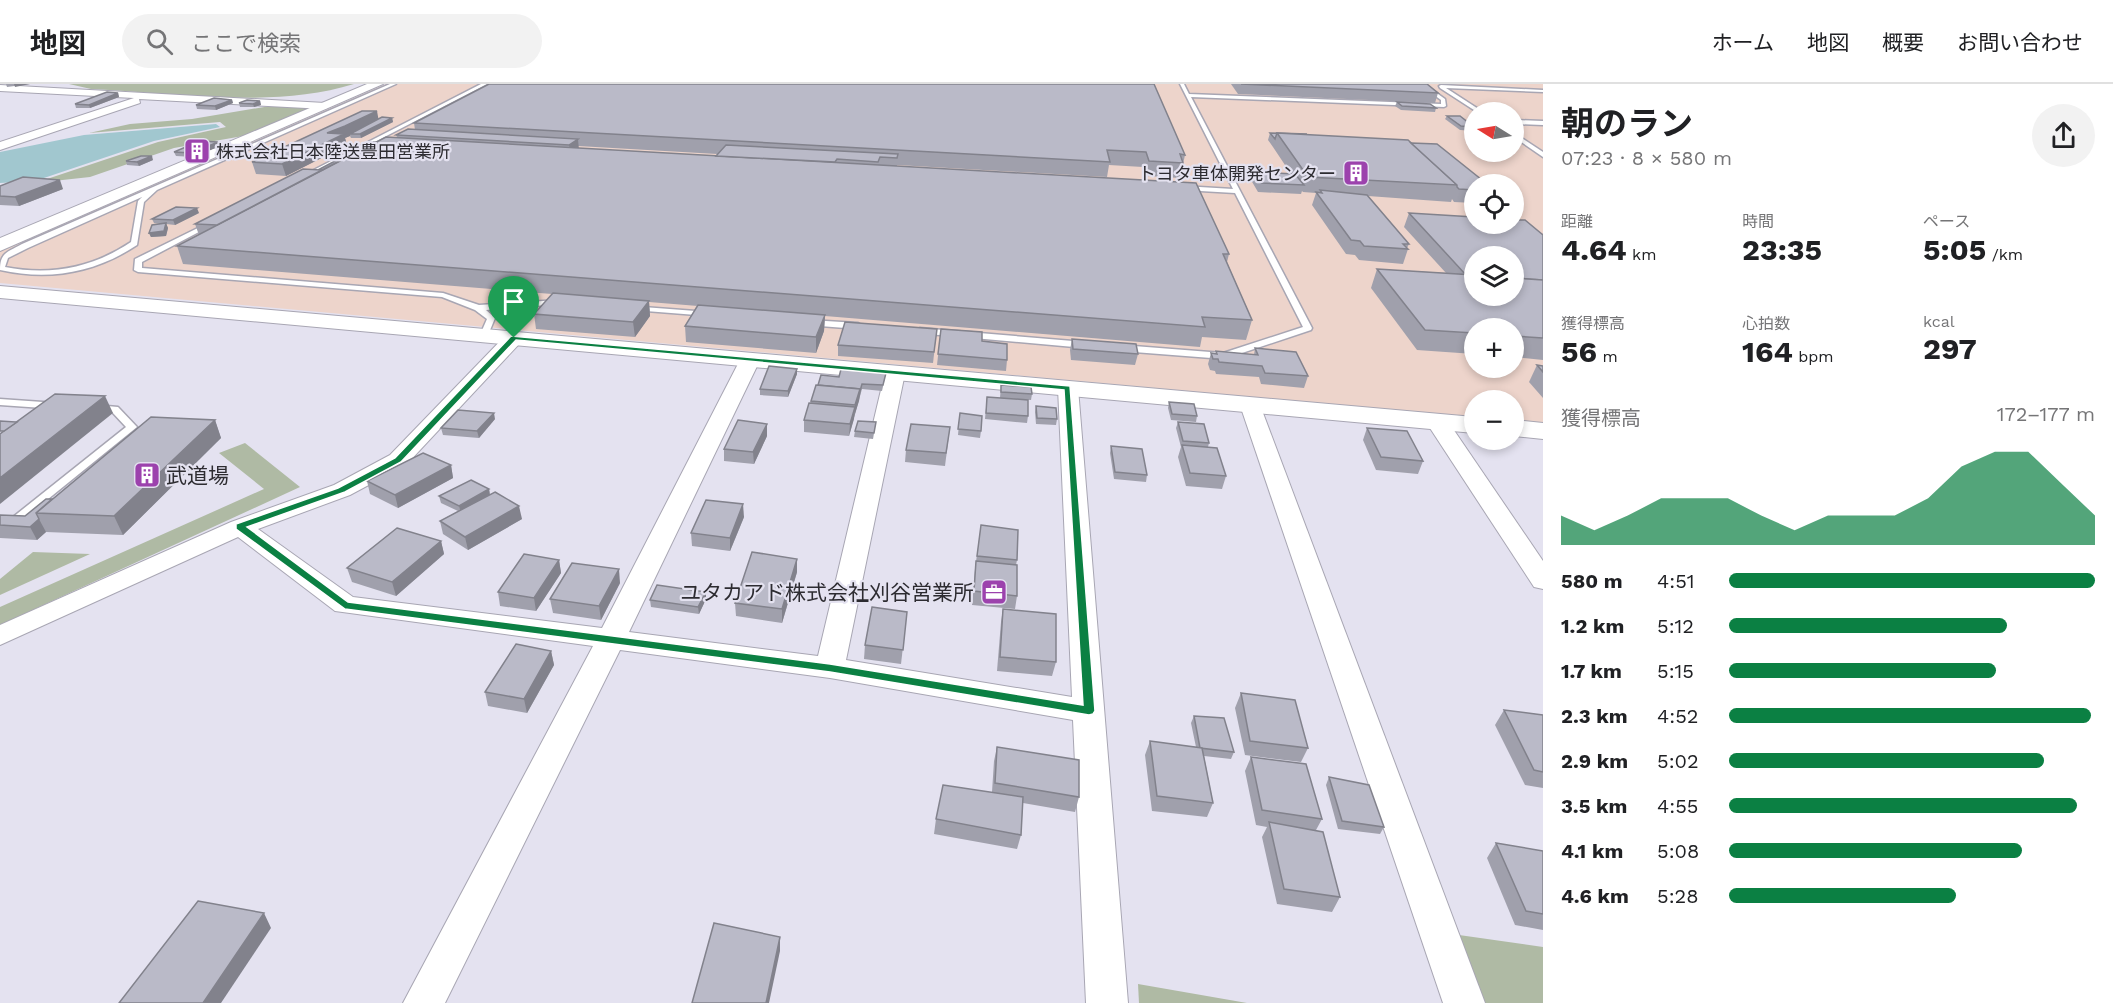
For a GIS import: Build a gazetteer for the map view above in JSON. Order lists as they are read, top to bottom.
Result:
{
  "places": {
    "building": ["株式会社日本陸送豊田営業所", "トヨタ車体開発センター", "武道場"],
    "office": ["ユタカアド株式会社刈谷営業所"]
  },
  "north": "left",
  "page": {
    "header": "地図",
    "search": "ここで検索",
    "nav": [
      "ホーム",
      "地図",
      "概要",
      "お問い合わせ"
    ],
    "heading": ["朝のラン", "07:23 · 8 × 580 m"],
    "map_buttons": ["+", "−"],
    "stats": [
      ["距離", "4.64 km"],
      ["時間", "23:35"],
      ["ペース", "5:05 /km"],
      ["獲得標高", "56 m"],
      ["心拍数", "164 bpm"],
      ["kcal", "297"]
    ],
    "chart": ["獲得標高", "172–177 m"],
    "list": [
      {
        "name": "580 m",
        "note": "4:51"
      },
      {
        "name": "1.2 km",
        "note": "5:12"
      },
      {
        "name": "1.7 km",
        "note": "5:15"
      },
      {
        "name": "2.3 km",
        "note": "4:52"
      },
      {
        "name": "2.9 km",
        "note": "5:02"
      },
      {
        "name": "3.5 km",
        "note": "4:55"
      },
      {
        "name": "4.1 km",
        "note": "5:08"
      },
      {
        "name": "4.6 km",
        "note": "5:28"
      }
    ]
  }
}
